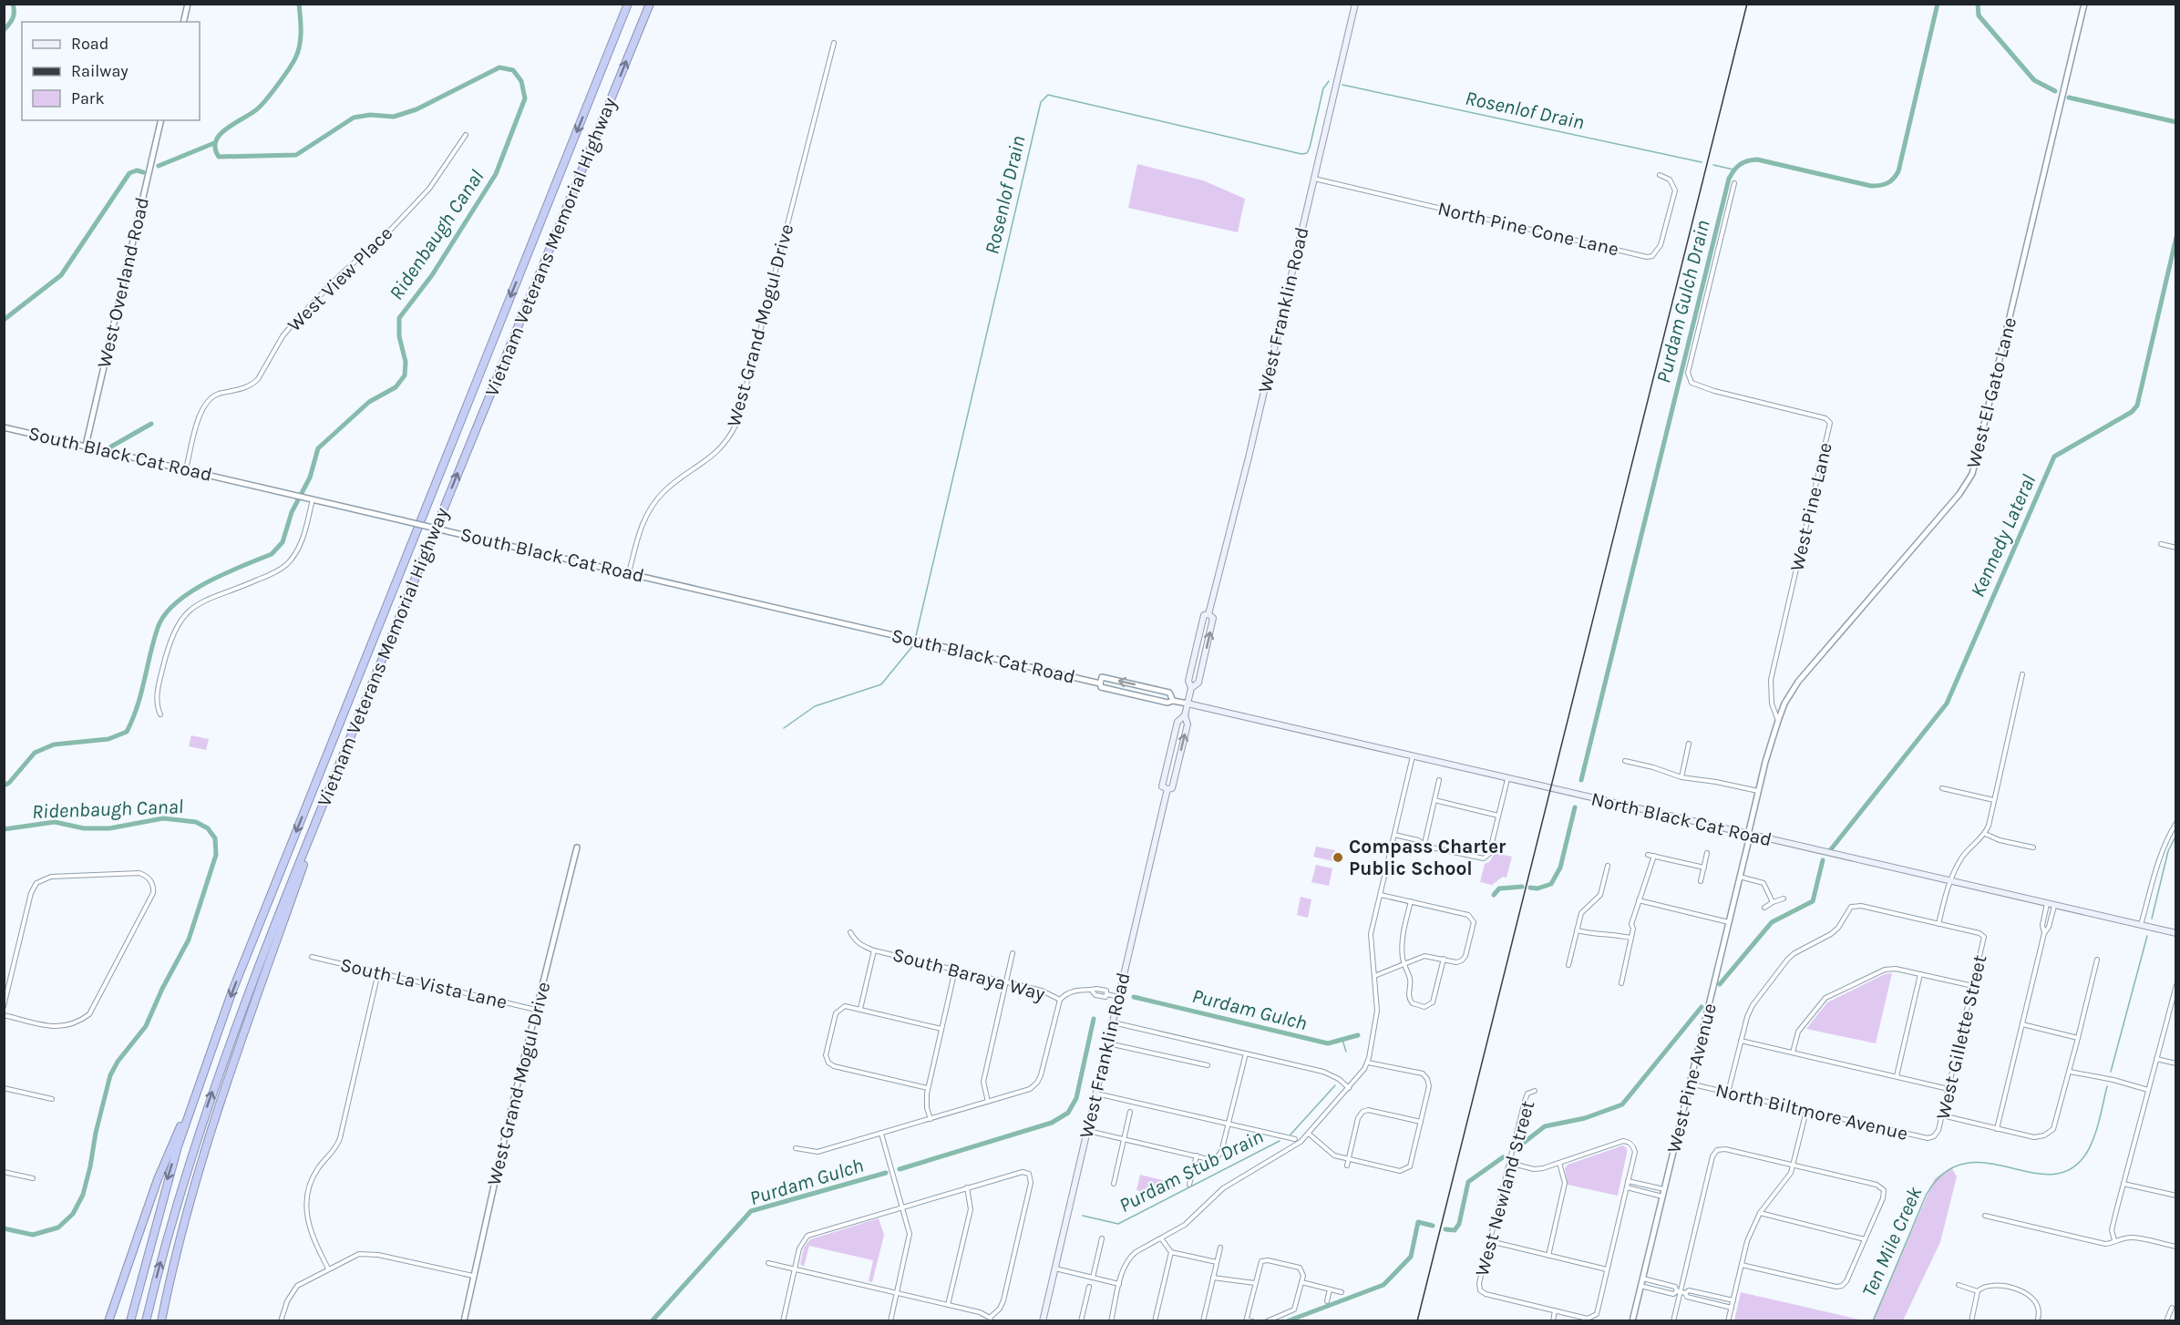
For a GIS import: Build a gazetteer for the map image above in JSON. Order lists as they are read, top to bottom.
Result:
{
  "streets": {
    "highway": ["Vietnam Veterans Memorial Highway"],
    "main road": ["West Franklin Road", "North Black Cat Road"],
    "street": [
      "North Pine Cone Lane",
      "West View Place",
      "West Overland Road",
      "West Grand Mogul Drive",
      "West El Gato Lane",
      "South Black Cat Road",
      "West Pine Lane",
      "South Baraya Way",
      "South La Vista Lane",
      "West Gillette Street",
      "West Pine Avenue",
      "North Biltmore Avenue",
      "West Newland Street"
    ]
  },
  "crossings": [
    ["North Pine Cone Lane", "West Franklin Road"],
    ["West View Place", "South Black Cat Road"],
    ["West Overland Road", "South Black Cat Road"],
    ["West Franklin Road", "South Black Cat Road"],
    ["West Franklin Road", "North Black Cat Road"],
    ["West Franklin Road", "South Baraya Way"],
    ["West Grand Mogul Drive", "South Black Cat Road"],
    ["West Grand Mogul Drive", "South La Vista Lane"],
    ["West El Gato Lane", "West Pine Lane"],
    ["South Black Cat Road", "North Black Cat Road"],
    ["North Black Cat Road", "West Pine Avenue"],
    ["West Gillette Street", "North Biltmore Avenue"],
    ["West Pine Avenue", "North Biltmore Avenue"]
  ],
  "water": [
    "Rosenlof Drain",
    "Ridenbaugh Canal",
    "Purdam Gulch Drain",
    "Kennedy Lateral",
    "Purdam Gulch",
    "Purdam Stub Drain",
    "Ten Mile Creek"
  ],
  "places": ["Compass Charter Public School"],
  "legend": ["Road", "Railway", "Park"]
}
